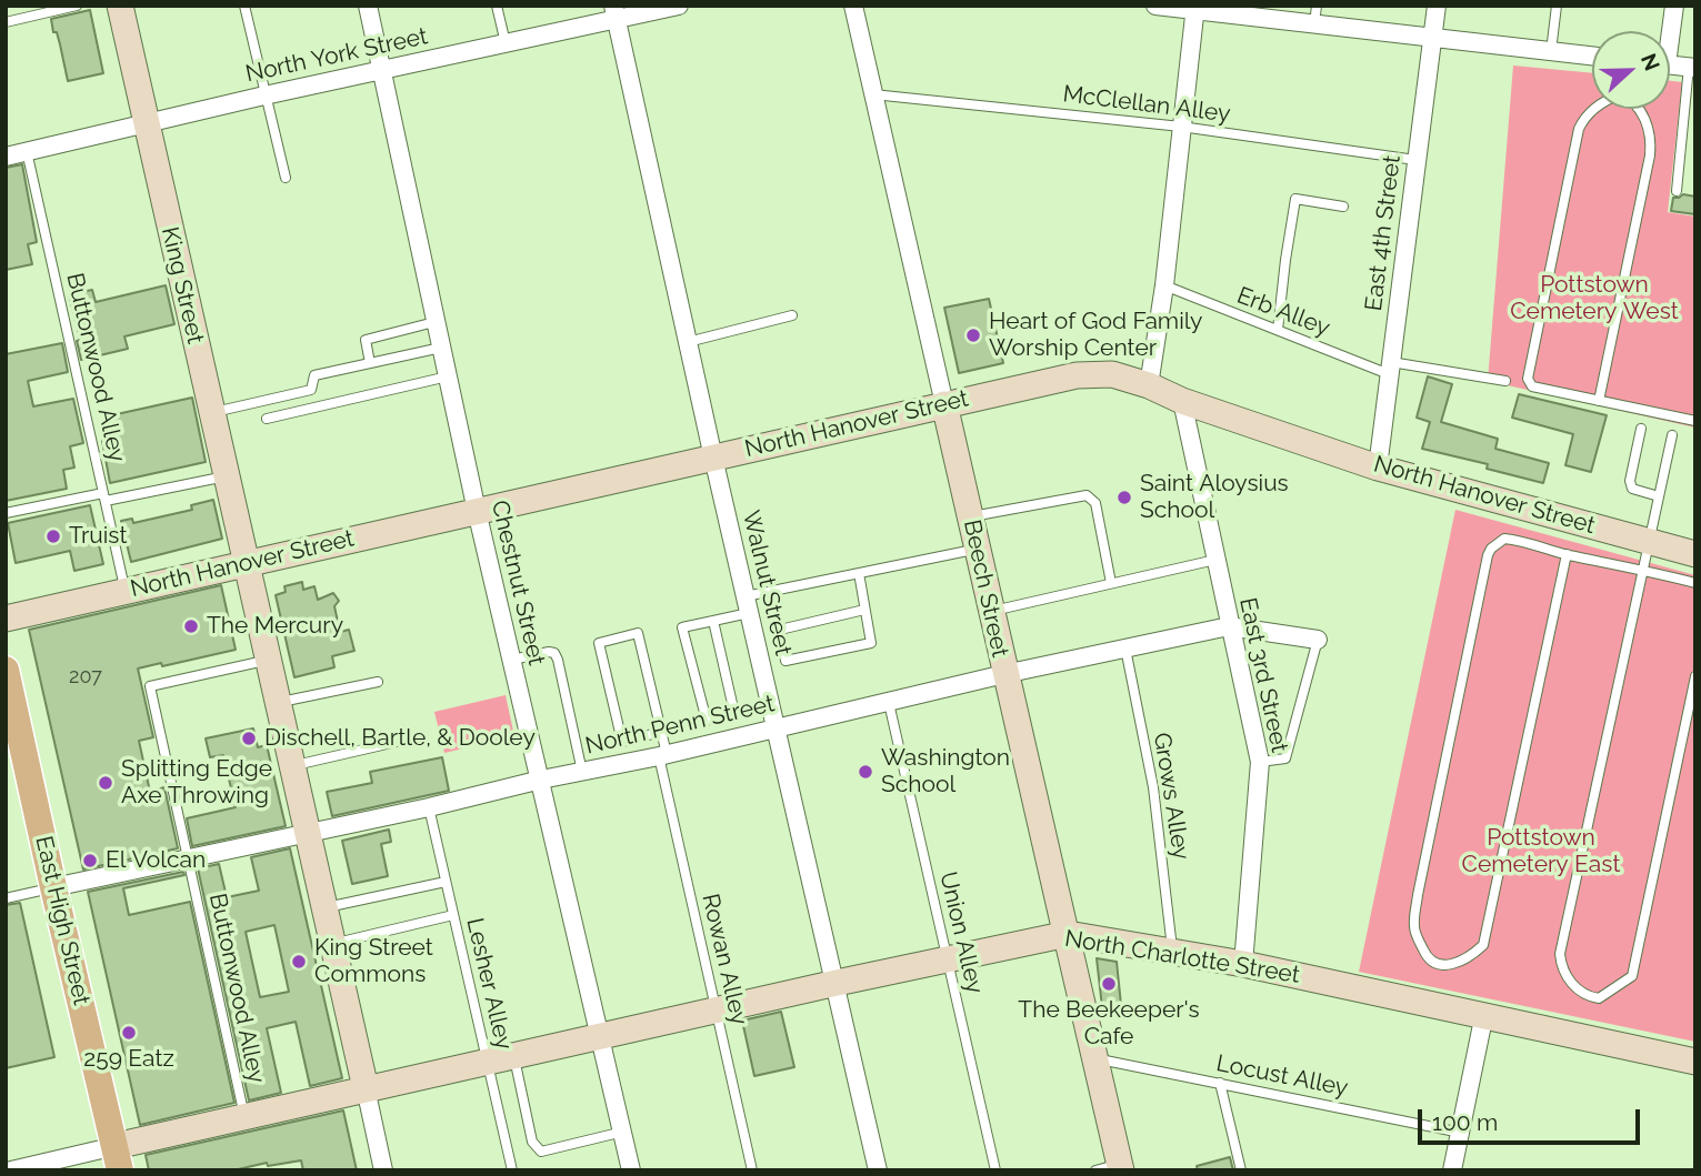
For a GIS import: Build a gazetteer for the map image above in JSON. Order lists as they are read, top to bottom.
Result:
{
  "streets": {
    "main road": [
      "King Street",
      "North Hanover Street",
      "Beech Street",
      "East High Street",
      "North Charlotte Street"
    ],
    "street": [
      "North York Street",
      "East 4th Street",
      "Chestnut Street",
      "Walnut Street",
      "East 3rd Street",
      "North Penn Street"
    ],
    "lane": [
      "McClellan Alley",
      "Erb Alley",
      "Buttonwood Alley",
      "Grows Alley",
      "Union Alley",
      "Rowan Alley",
      "Lesher Alley",
      "Locust Alley"
    ]
  },
  "crossings": [
    ["North York Street", "King Street"],
    ["North York Street", "Buttonwood Alley"],
    ["North York Street", "Chestnut Street"],
    ["North York Street", "Walnut Street"],
    ["McClellan Alley", "East 4th Street"],
    ["McClellan Alley", "Beech Street"],
    ["East 4th Street", "Erb Alley"],
    ["East 4th Street", "North Hanover Street"],
    ["King Street", "Buttonwood Alley"],
    ["King Street", "North Hanover Street"],
    ["King Street", "North Penn Street"],
    ["King Street", "North Charlotte Street"],
    ["Buttonwood Alley", "North Hanover Street"],
    ["Buttonwood Alley", "North Penn Street"],
    ["North Hanover Street", "Chestnut Street"],
    ["North Hanover Street", "Walnut Street"],
    ["North Hanover Street", "Beech Street"],
    ["North Hanover Street", "East 3rd Street"],
    ["Chestnut Street", "North Penn Street"],
    ["Chestnut Street", "North Charlotte Street"],
    ["Walnut Street", "North Penn Street"],
    ["Walnut Street", "North Charlotte Street"],
    ["Beech Street", "North Penn Street"],
    ["Beech Street", "North Charlotte Street"],
    ["Beech Street", "Locust Alley"],
    ["East 3rd Street", "North Penn Street"],
    ["East 3rd Street", "North Charlotte Street"],
    ["North Penn Street", "Grows Alley"],
    ["North Penn Street", "East High Street"],
    ["North Penn Street", "Union Alley"],
    ["North Penn Street", "Rowan Alley"],
    ["North Penn Street", "Lesher Alley"],
    ["Grows Alley", "North Charlotte Street"],
    ["Union Alley", "North Charlotte Street"],
    ["North Charlotte Street", "Rowan Alley"],
    ["North Charlotte Street", "Lesher Alley"]
  ],
  "parks": ["Pottstown Cemetery West", "Pottstown Cemetery East"],
  "places": [
    "Heart of God Family Worship Center",
    "Saint Aloysius School",
    "Truist",
    "The Mercury",
    "Dischell, Bartle, & Dooley",
    "Washington School",
    "Splitting Edge Axe Throwing",
    "El Volcan",
    "King Street Commons",
    "The Beekeeper's Cafe",
    "259 Eatz"
  ],
  "house_numbers": ["207"],
  "scale_bar": "100 m",
  "north": "right"
}
